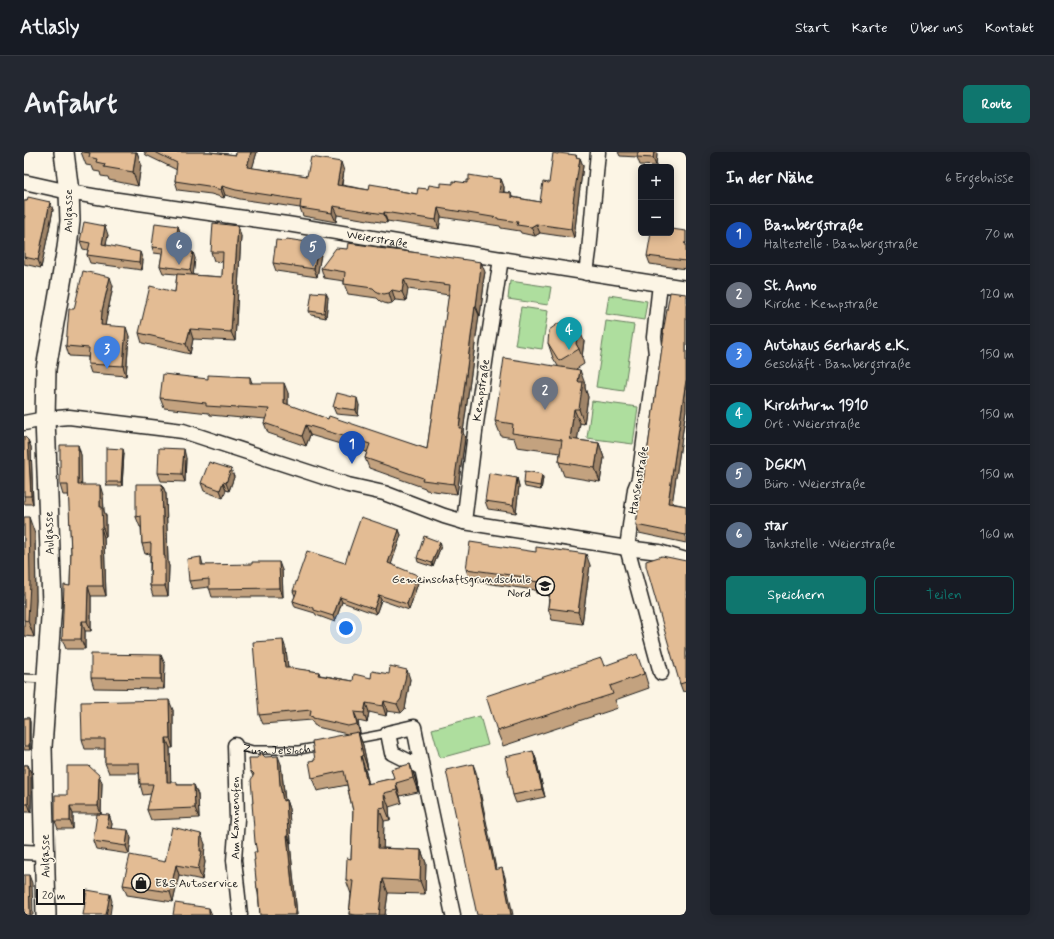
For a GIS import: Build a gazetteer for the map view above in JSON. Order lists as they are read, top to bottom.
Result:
{
  "streets": {
    "main road": ["Aulgasse"],
    "street": [
      "Weierstraße",
      "Kempstraße",
      "Hansenstraße",
      "Am Kannenofen"
    ],
    "lane": ["Zum Jelsloch"]
  },
  "crossings": [
    ["Aulgasse", "Weierstraße"],
    ["Weierstraße", "Kempstraße"],
    ["Weierstraße", "Hansenstraße"],
    ["Zum Jelsloch", "Am Kannenofen"]
  ],
  "places": {
    "school or university": ["Gemeinschaftsgrundschule Nord"],
    "shop": ["E&S Autoservice"]
  },
  "scale_bar": "20 m",
  "page": {
    "header": "Atlasly",
    "nav": [
      "Start",
      "Karte",
      "Über uns",
      "Kontakt"
    ],
    "buttons": [
      "Route",
      ["Speichern", "Teilen"]
    ],
    "title": "Anfahrt",
    "heading": ["In der Nähe", "6 Ergebnisse"],
    "map_buttons": ["+", "−"],
    "list": [
      {
        "mark": "1",
        "name": "Bambergstraße",
        "note": "Haltestelle · Bambergstraße",
        "value": "70 m"
      },
      {
        "mark": "2",
        "name": "St. Anno",
        "note": "Kirche · Kempstraße",
        "value": "120 m"
      },
      {
        "mark": "3",
        "name": "Autohaus Gerhards e.K.",
        "note": "Geschäft · Bambergstraße",
        "value": "150 m"
      },
      {
        "mark": "4",
        "name": "Kirchturm 1910",
        "note": "Ort · Weierstraße",
        "value": "150 m"
      },
      {
        "mark": "5",
        "name": "DGKM",
        "note": "Büro · Weierstraße",
        "value": "150 m"
      },
      {
        "mark": "6",
        "name": "star",
        "note": "Tankstelle · Weierstraße",
        "value": "160 m"
      }
    ],
    "pins": [
      "6",
      "5",
      "4",
      "3",
      "2",
      "1"
    ],
    "scale": "20 m"
  }
}
